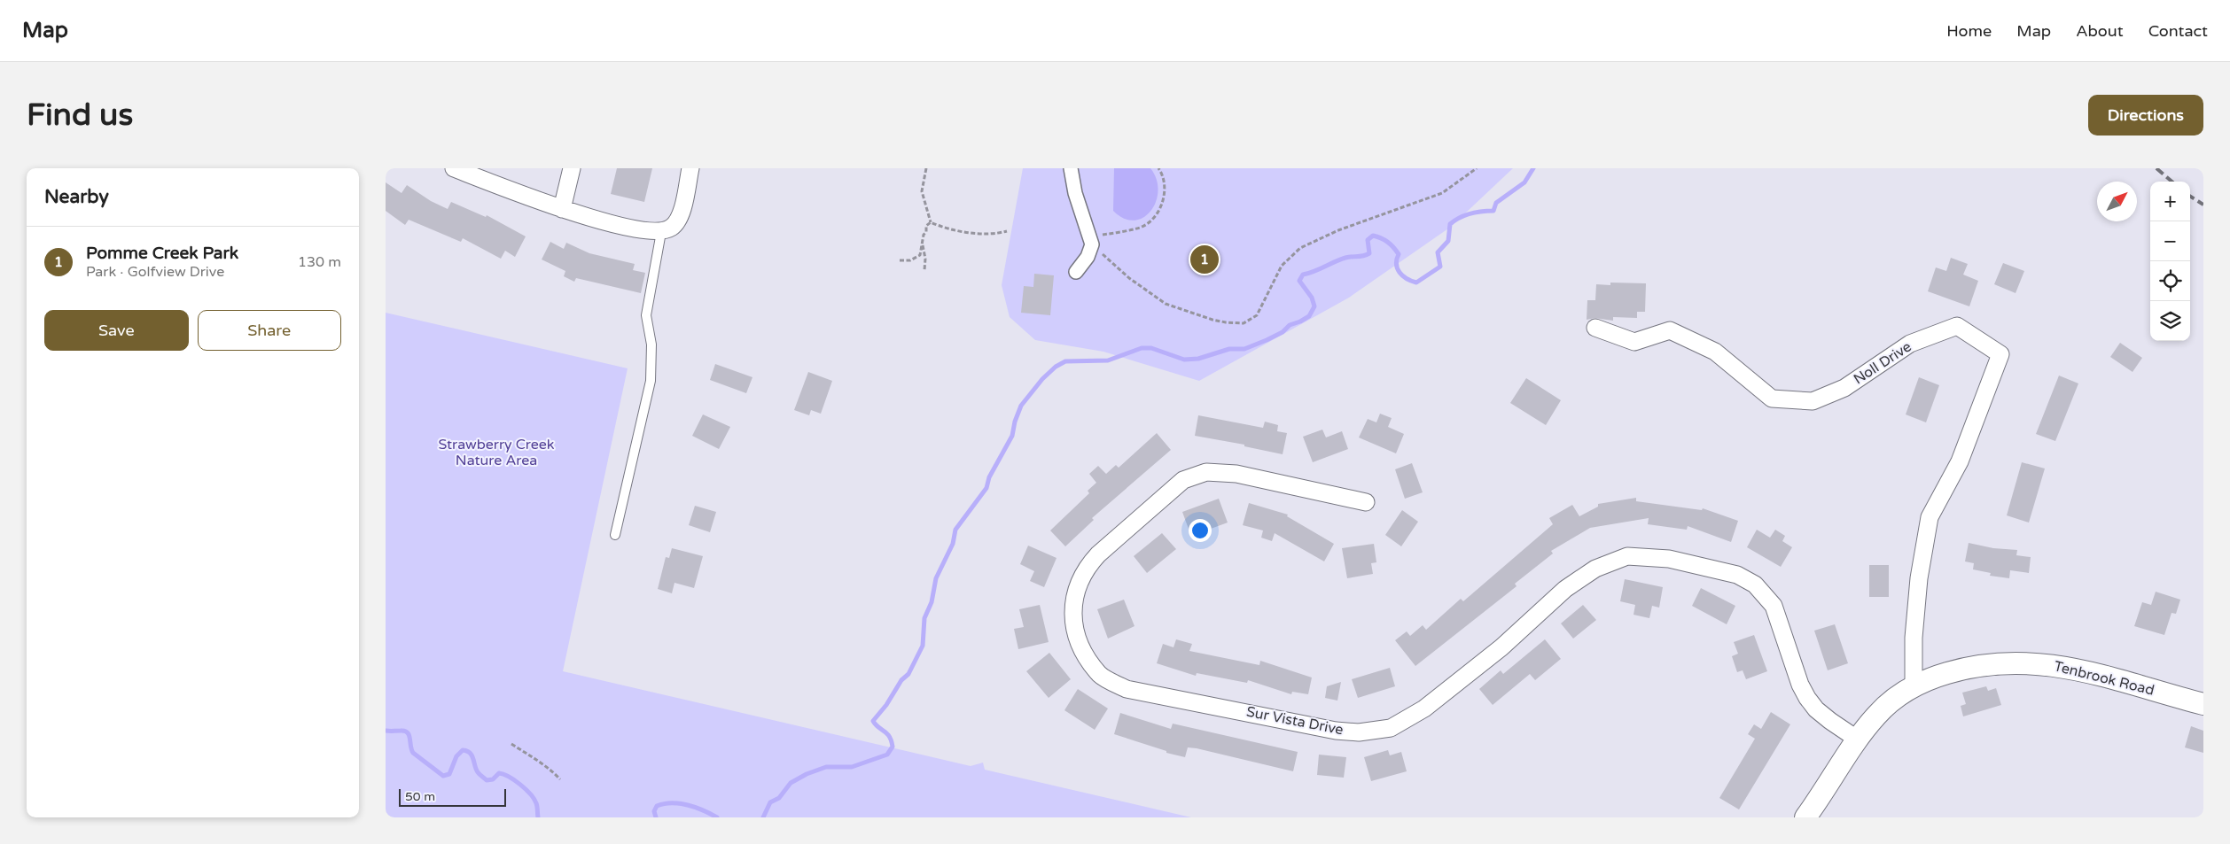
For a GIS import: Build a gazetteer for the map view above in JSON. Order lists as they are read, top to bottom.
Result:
{
  "streets": {
    "street": ["Noll Drive", "Tenbrook Road", "Sur Vista Drive"]
  },
  "crossings": [
    ["Noll Drive", "Tenbrook Road"],
    ["Tenbrook Road", "Sur Vista Drive"]
  ],
  "parks": ["Strawberry Creek Nature Area"],
  "scale_bar": "50 m",
  "north": "top right",
  "page": {
    "header": "Map",
    "nav": [
      "Home",
      "Map",
      "About",
      "Contact"
    ],
    "buttons": [
      "Directions",
      ["Save", "Share"]
    ],
    "title": "Find us",
    "heading": "Nearby",
    "map_buttons": ["+", "−"],
    "list": [
      {
        "mark": "1",
        "name": "Pomme Creek Park",
        "note": "Park · Golfview Drive",
        "value": "130 m"
      }
    ],
    "pins": "1",
    "scale": "50 m"
  }
}
